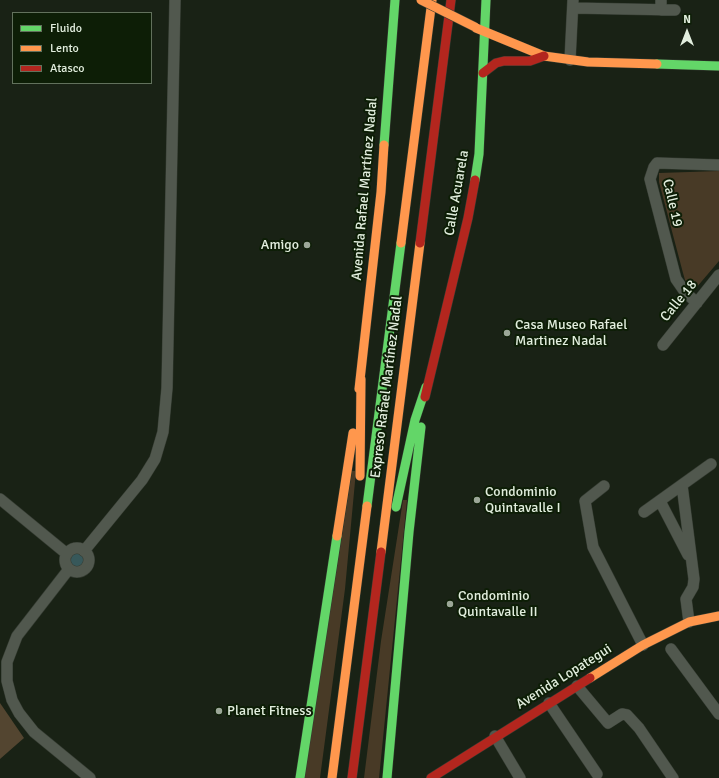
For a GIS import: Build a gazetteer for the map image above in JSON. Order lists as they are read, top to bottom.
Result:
{
  "streets": {
    "main road": [
      "Avenida Rafael Martínez Nadal",
      "Calle Acuarela",
      "Expreso Rafael Martínez Nadal",
      "Avenida Lopategui"
    ],
    "street": ["Calle 19", "Calle 18"]
  },
  "crossings": [
    ["Calle 19", "Calle 18"]
  ],
  "places": [
    "Amigo",
    "Casa Museo Rafael Martinez Nadal",
    "Condominio Quintavalle I",
    "Condominio Quintavalle II",
    "Planet Fitness"
  ],
  "legend": ["Fluido", "Lento", "Atasco"],
  "north": "top"
}
